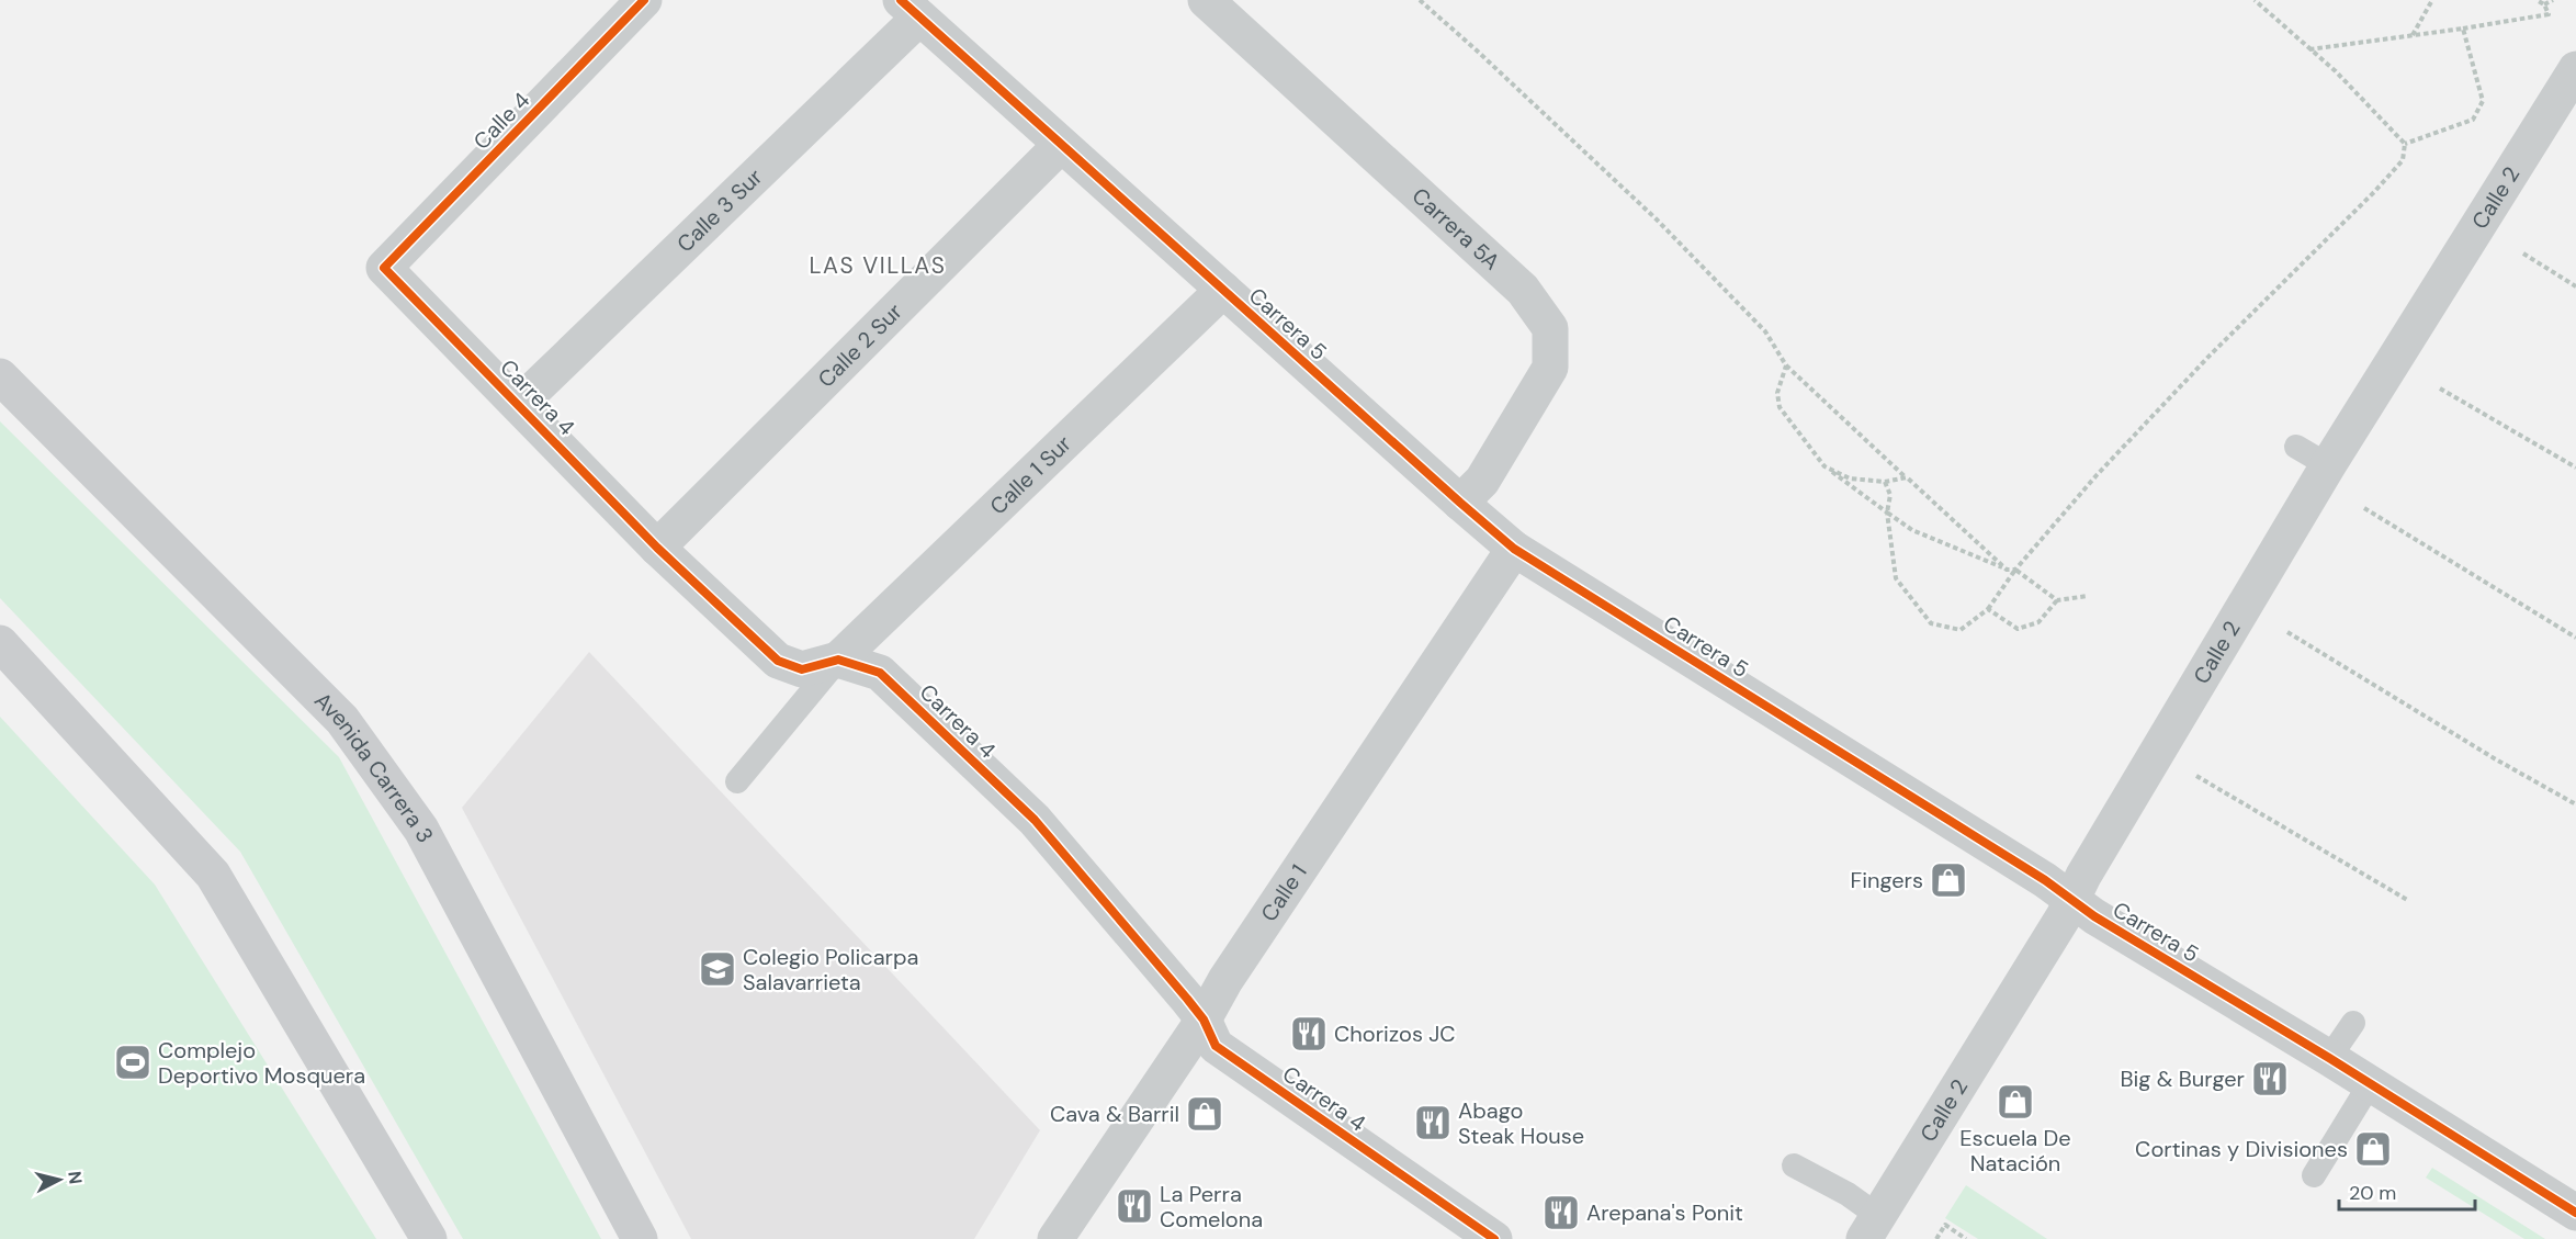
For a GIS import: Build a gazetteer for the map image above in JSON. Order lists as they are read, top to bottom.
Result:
{
  "streets": {
    "main road": ["Avenida Carrera 3"],
    "street": [
      "Calle 4",
      "Calle 2",
      "Calle 3 Sur",
      "Carrera 5A",
      "Carrera 5",
      "Calle 2 Sur",
      "Carrera 4",
      "Calle 1 Sur",
      "Calle 1"
    ]
  },
  "crossings": [
    ["Calle 4", "Carrera 4"],
    ["Calle 2", "Carrera 5"],
    ["Calle 3 Sur", "Carrera 5"],
    ["Calle 3 Sur", "Carrera 4"],
    ["Carrera 5A", "Carrera 5"],
    ["Carrera 5", "Calle 2 Sur"],
    ["Carrera 5", "Calle 1 Sur"],
    ["Carrera 5", "Calle 1"],
    ["Calle 2 Sur", "Carrera 4"],
    ["Carrera 4", "Calle 1 Sur"],
    ["Carrera 4", "Calle 1"]
  ],
  "districts": ["LAS VILLAS"],
  "places": {
    "shop": [
      "Fingers",
      "Escuela De Natación",
      "Cava & Barril",
      "Cortinas y Divisiones"
    ],
    "school or university": ["Colegio Policarpa Salavarrieta"],
    "restaurant": [
      "Chorizos JC",
      "Big & Burger",
      "Abago Steak House",
      "La Perra Comelona",
      "Arepana's Ponit"
    ],
    "sports": ["Complejo Deportivo Mosquera"]
  },
  "scale_bar": "20 m",
  "north": "right"
}
